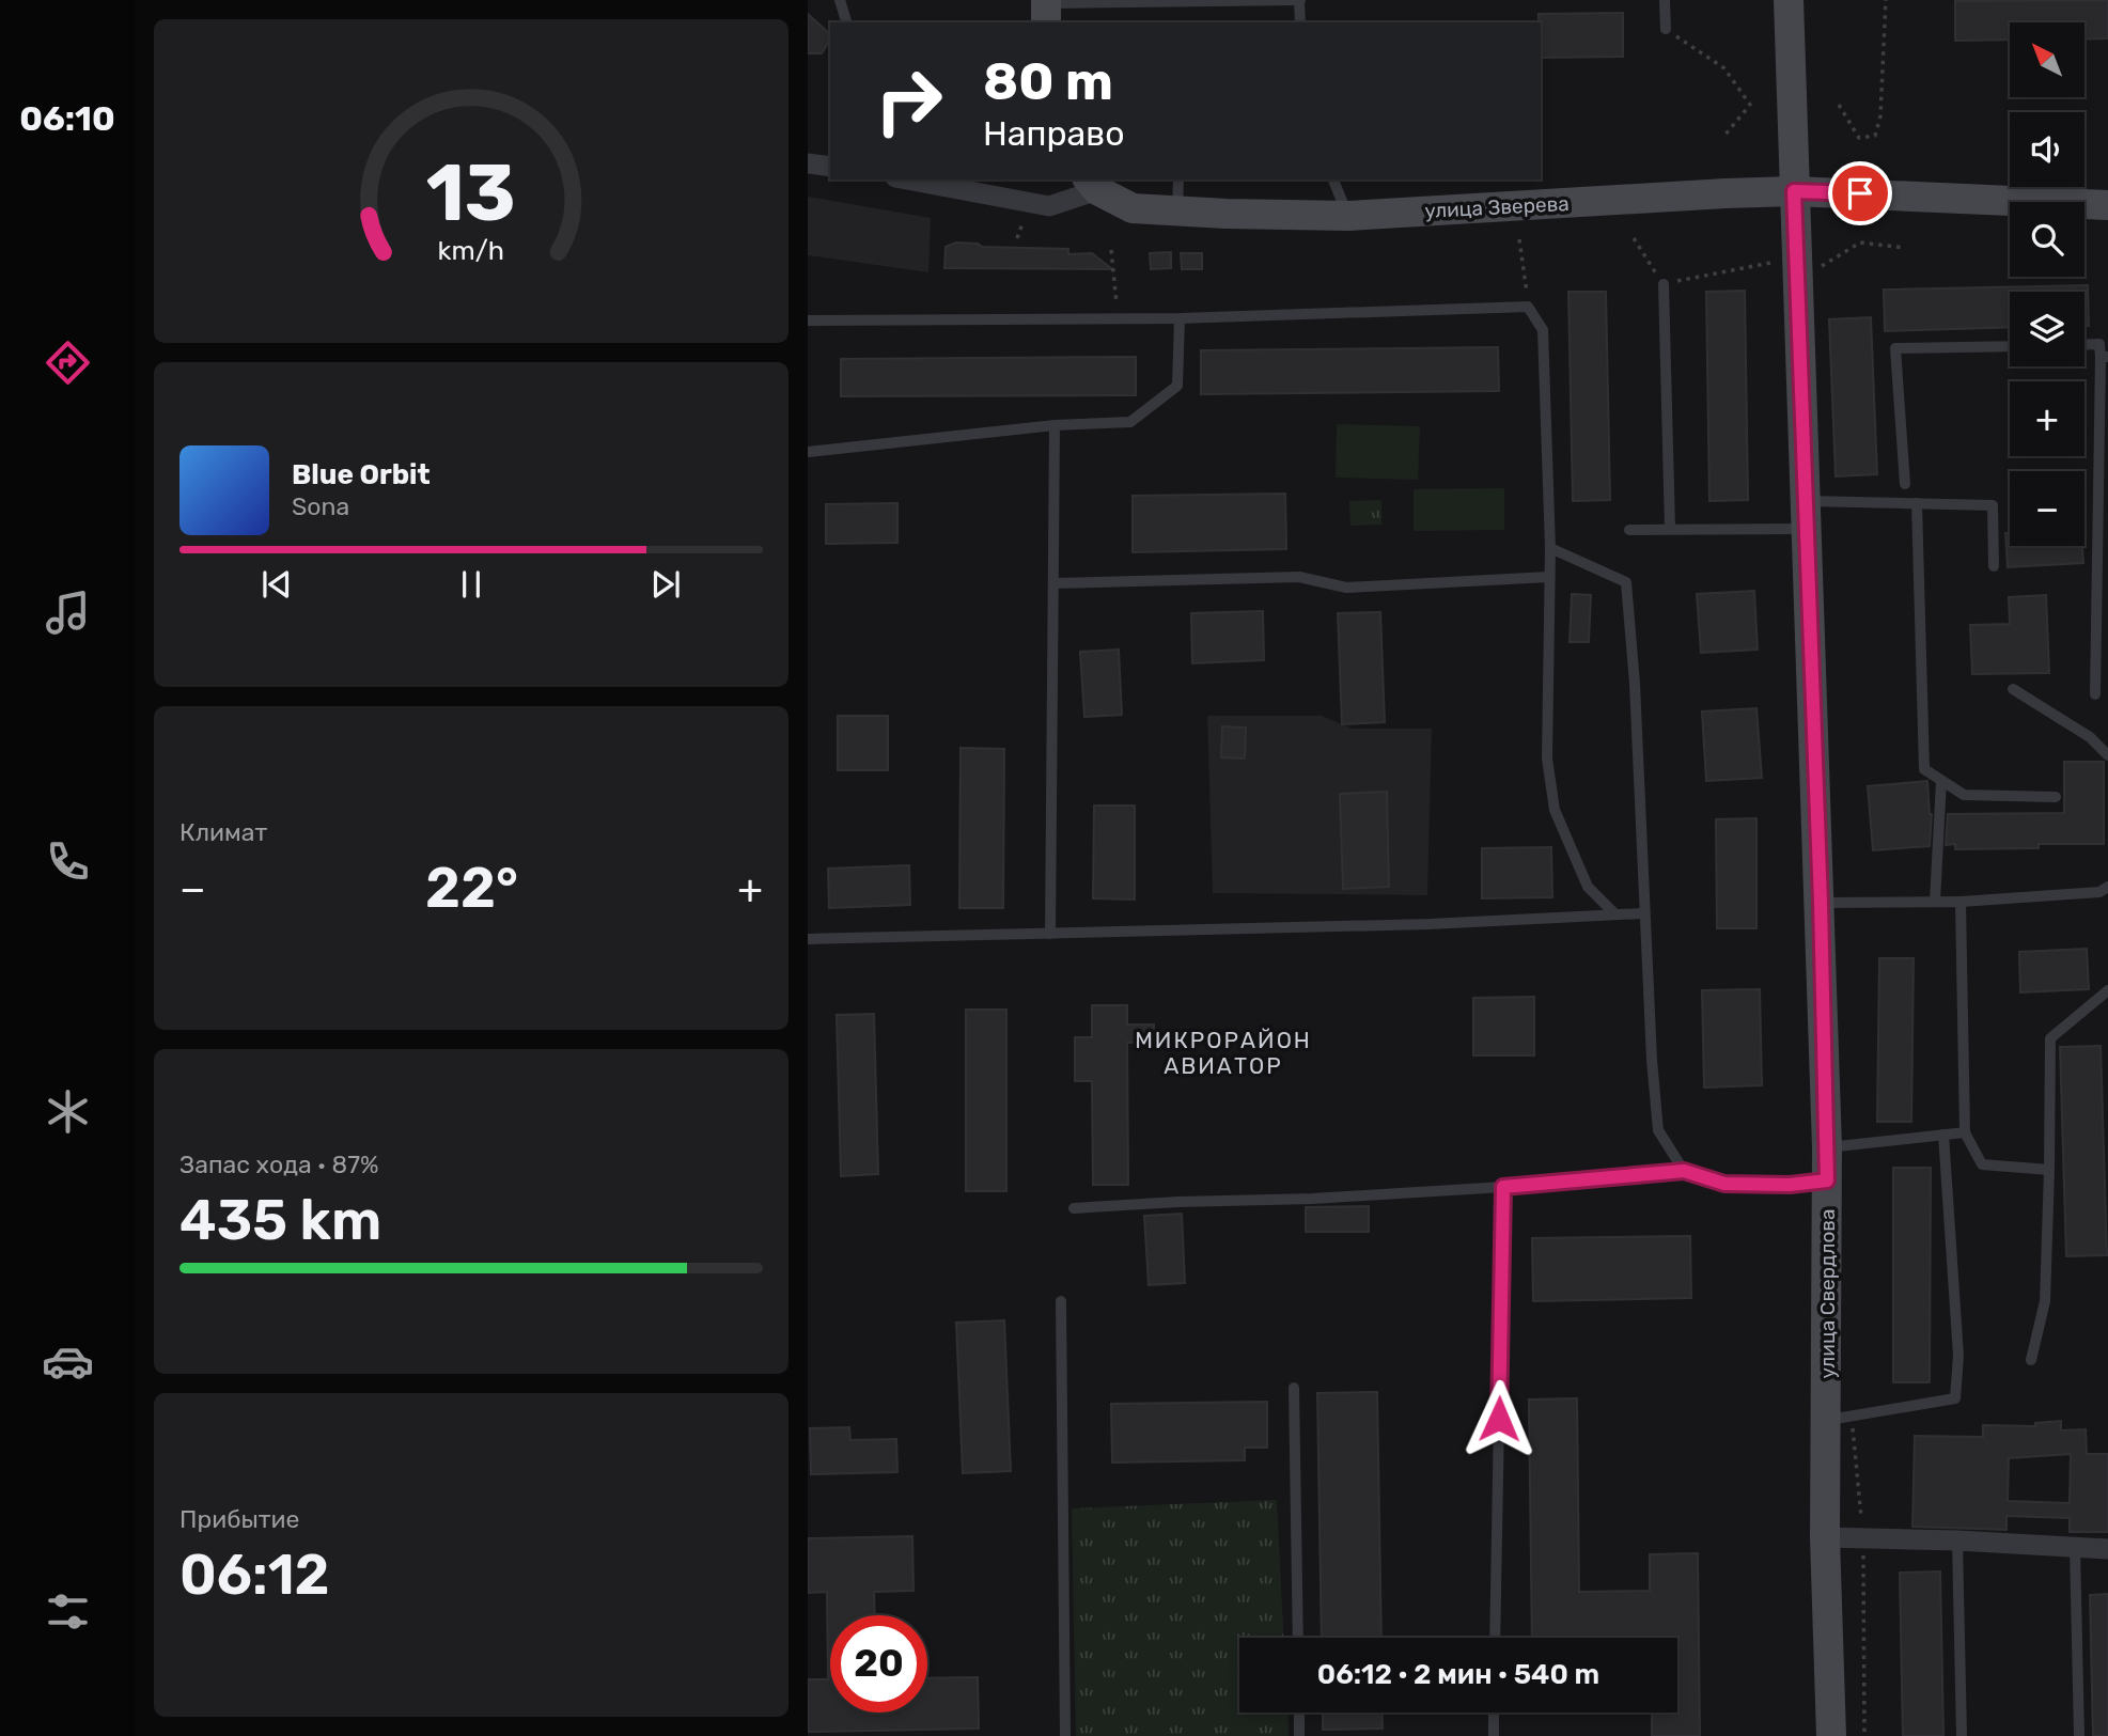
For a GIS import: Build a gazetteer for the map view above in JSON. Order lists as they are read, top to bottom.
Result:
{
  "streets": {
    "main road": ["улица Зверева", "улица Свердлова"]
  },
  "crossings": [
    ["улица Зверева", "улица Свердлова"]
  ],
  "districts": ["МИКРОРАЙОН АВИАТОР"],
  "north": "top left",
  "page": {
    "tabs": "06:10",
    "map_buttons": ["+", "−"],
    "turn": ["80 m", "Направо"],
    "song": ["Blue Orbit", "Sona"],
    "tile": [
      "Климат",
      ["Запас хода · 87%", "435 km"],
      ["Прибытие", "06:12"]
    ],
    "heat": ["−", "22°", "+"],
    "limit": "20",
    "trip": "06:12 · 2 мин · 540 m",
    "gauge": ["13", "km/h"]
  }
}
